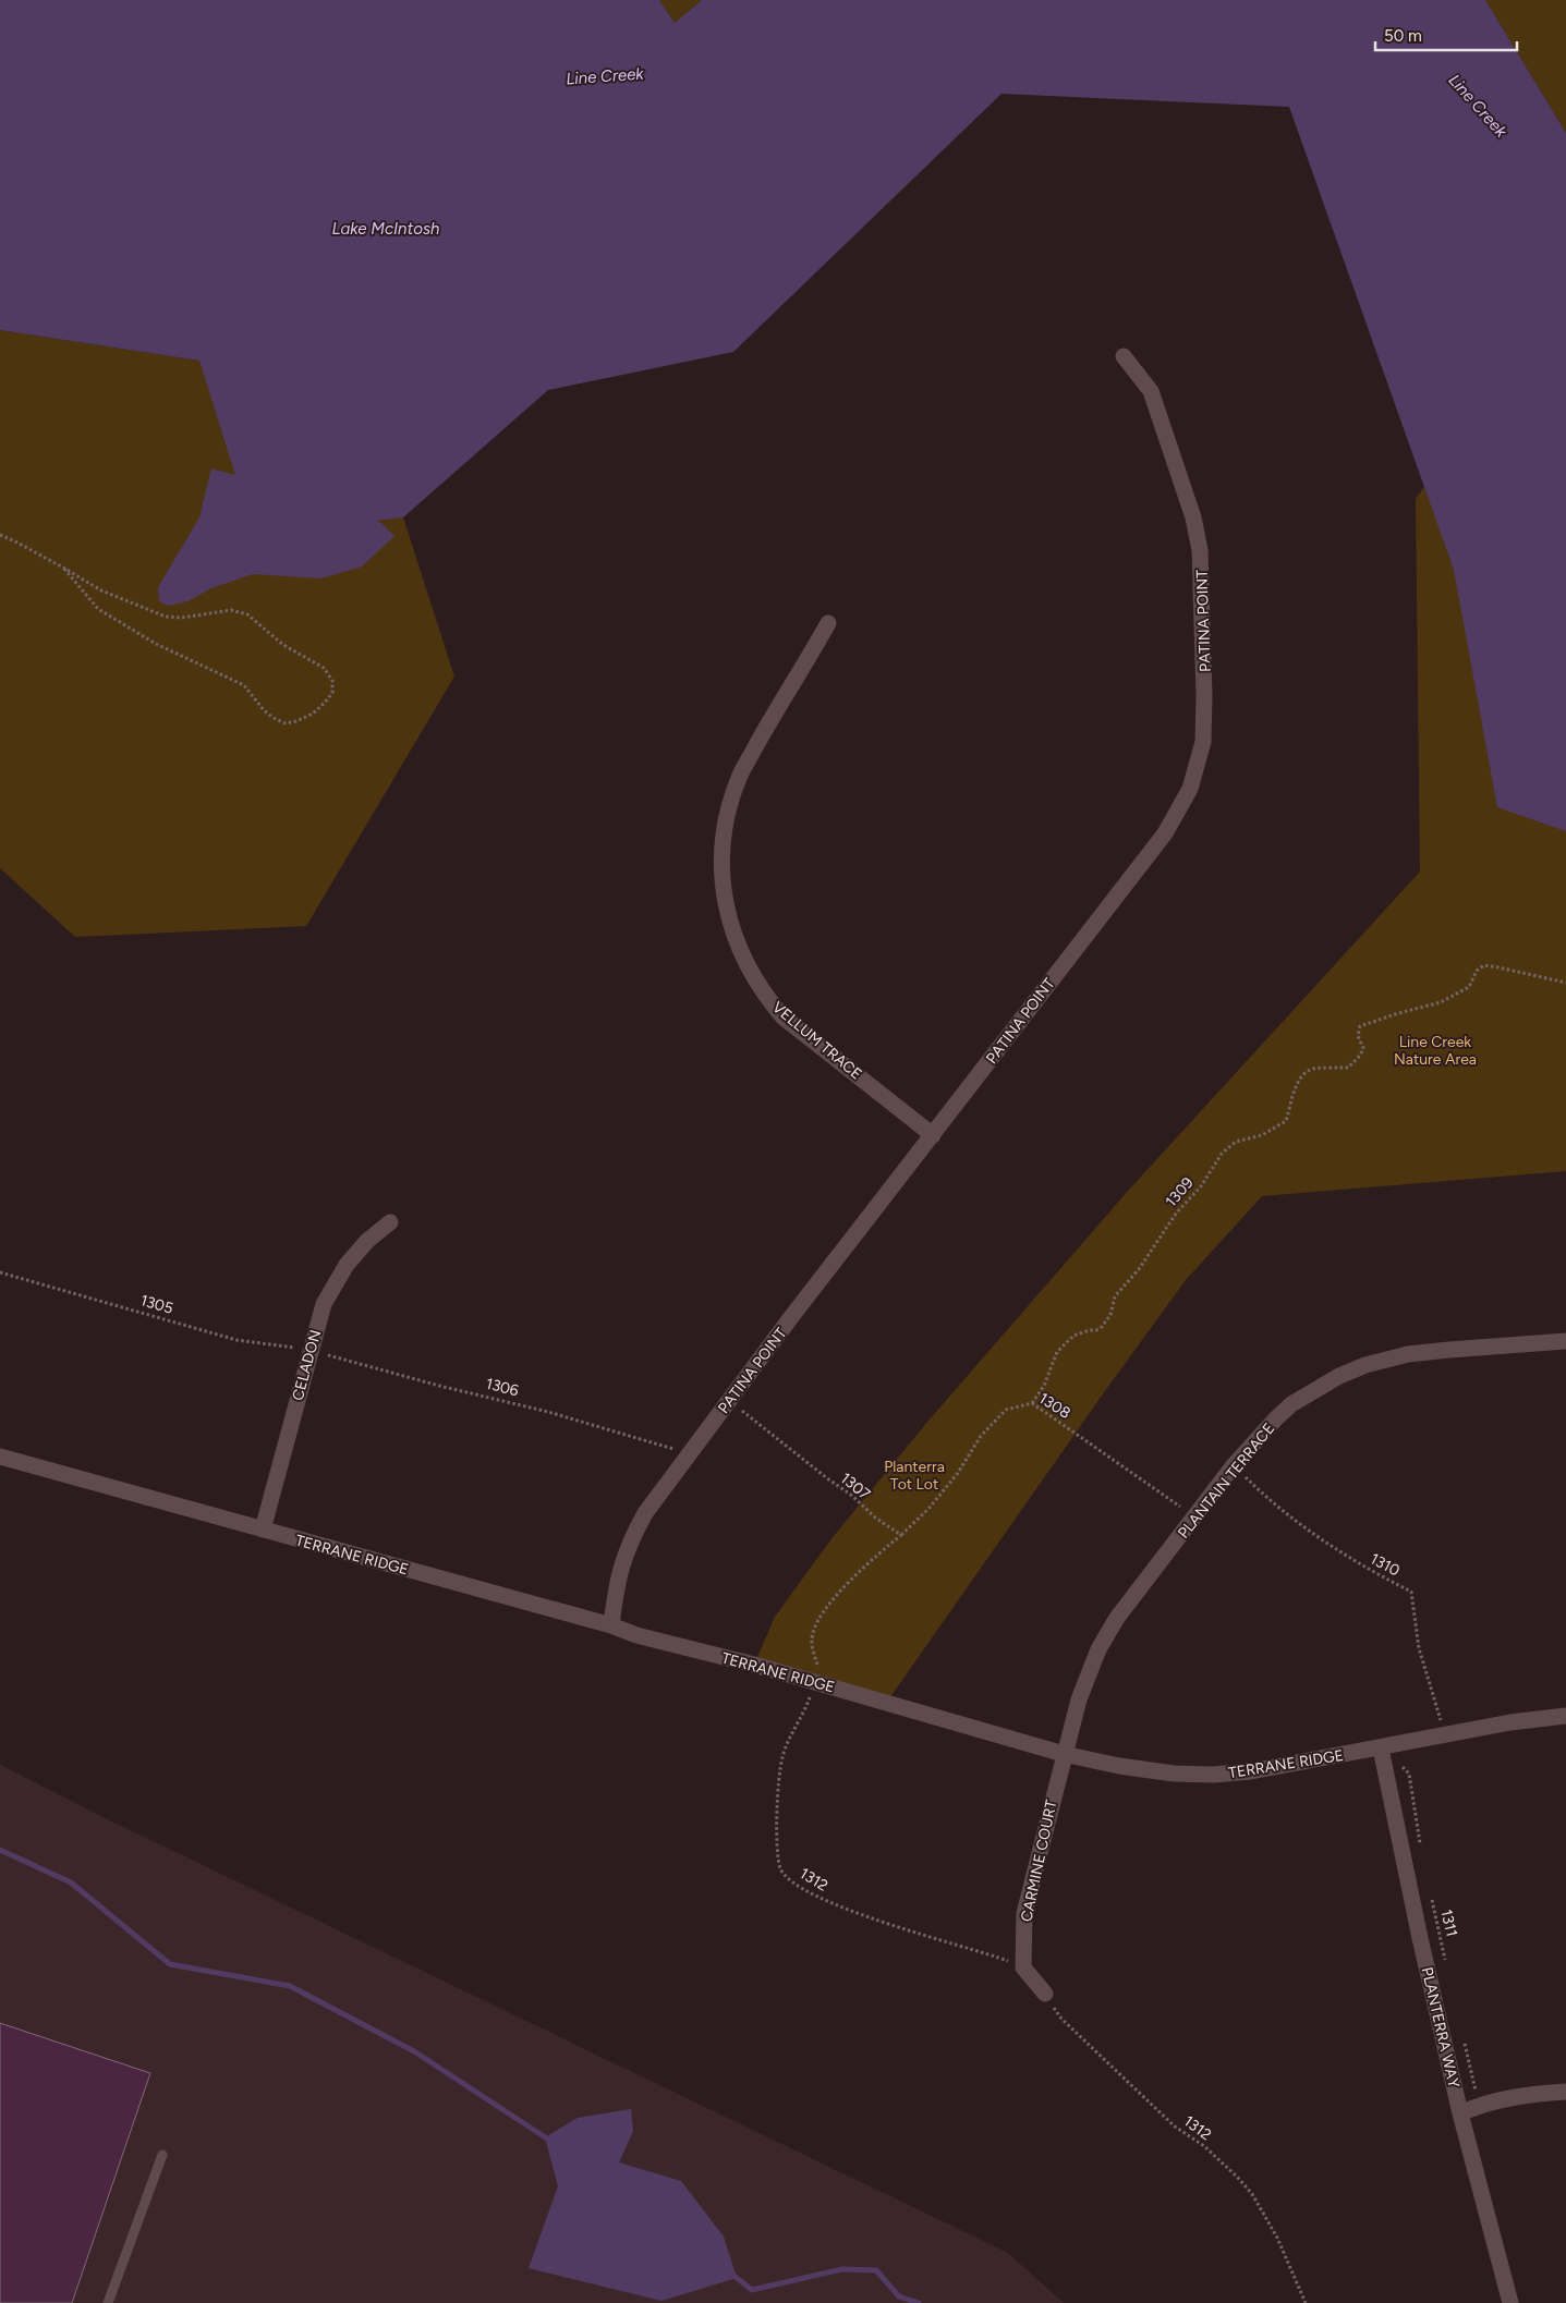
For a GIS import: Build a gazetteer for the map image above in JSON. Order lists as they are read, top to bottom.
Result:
{
  "streets": {
    "street": [
      "PATINA POINT",
      "VELLUM TRACE",
      "CELADON",
      "PLANTAIN TERRACE",
      "TERRANE RIDGE",
      "CARMINE COURT",
      "PLANTERRA WAY"
    ],
    "path": [
      "1309",
      "1305",
      "1306",
      "1308",
      "1307",
      "1310",
      "1312",
      "1311"
    ]
  },
  "crossings": [
    ["PATINA POINT", "VELLUM TRACE"],
    ["PATINA POINT", "1306"],
    ["PATINA POINT", "1307"],
    ["PATINA POINT", "TERRANE RIDGE"],
    ["1309", "1308"],
    ["1305", "CELADON"],
    ["1305", "1306"],
    ["CELADON", "1306"],
    ["CELADON", "TERRANE RIDGE"],
    ["1308", "PLANTAIN TERRACE"],
    ["1308", "1307"],
    ["PLANTAIN TERRACE", "TERRANE RIDGE"],
    ["PLANTAIN TERRACE", "1310"],
    ["PLANTAIN TERRACE", "CARMINE COURT"],
    ["TERRANE RIDGE", "1310"],
    ["TERRANE RIDGE", "CARMINE COURT"],
    ["TERRANE RIDGE", "1312"],
    ["TERRANE RIDGE", "PLANTERRA WAY"],
    ["CARMINE COURT", "1312"]
  ],
  "water": ["Line Creek", "Lake McIntosh"],
  "parks": ["Line Creek Nature Area", "Planterra Tot Lot"],
  "scale_bar": "50 m"
}
